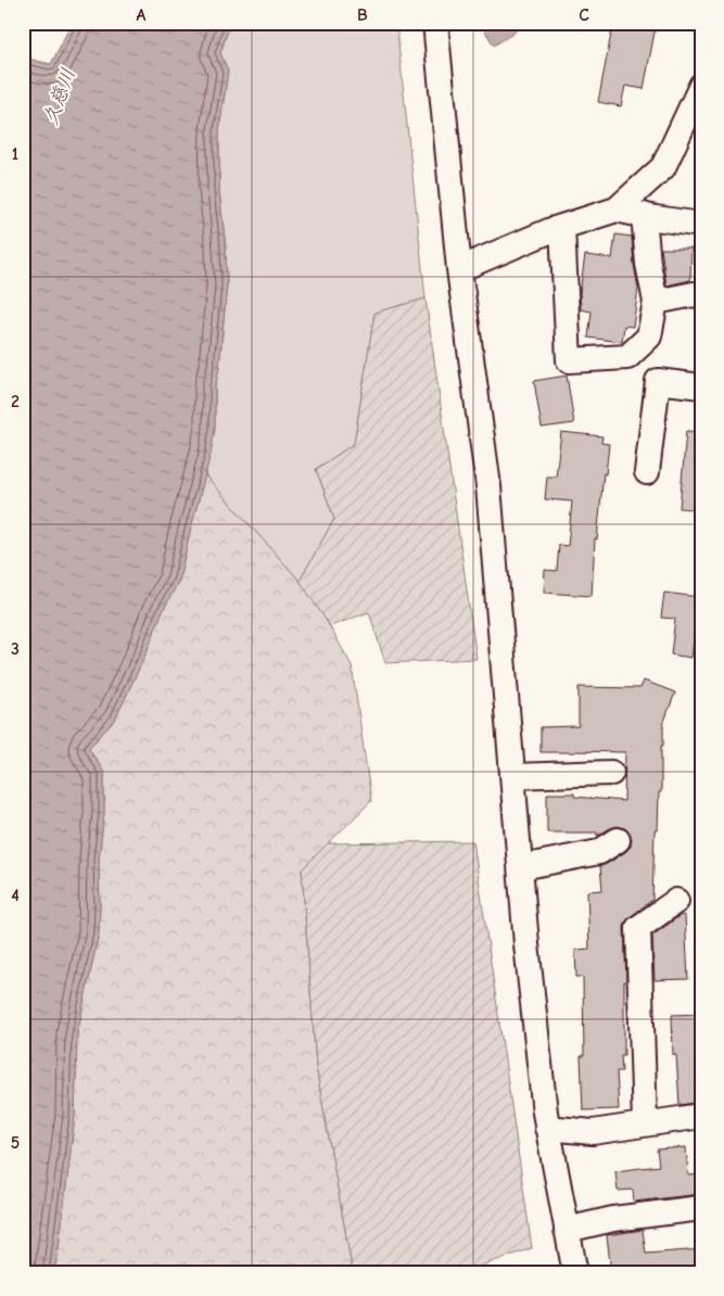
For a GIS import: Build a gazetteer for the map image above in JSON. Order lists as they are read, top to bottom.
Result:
{
  "water": ["久慈川"],
  "grid": {
    "columns": ["A", "B", "C"],
    "rows": [
      "1",
      "2",
      "3",
      "4",
      "5"
    ]
  }
}
